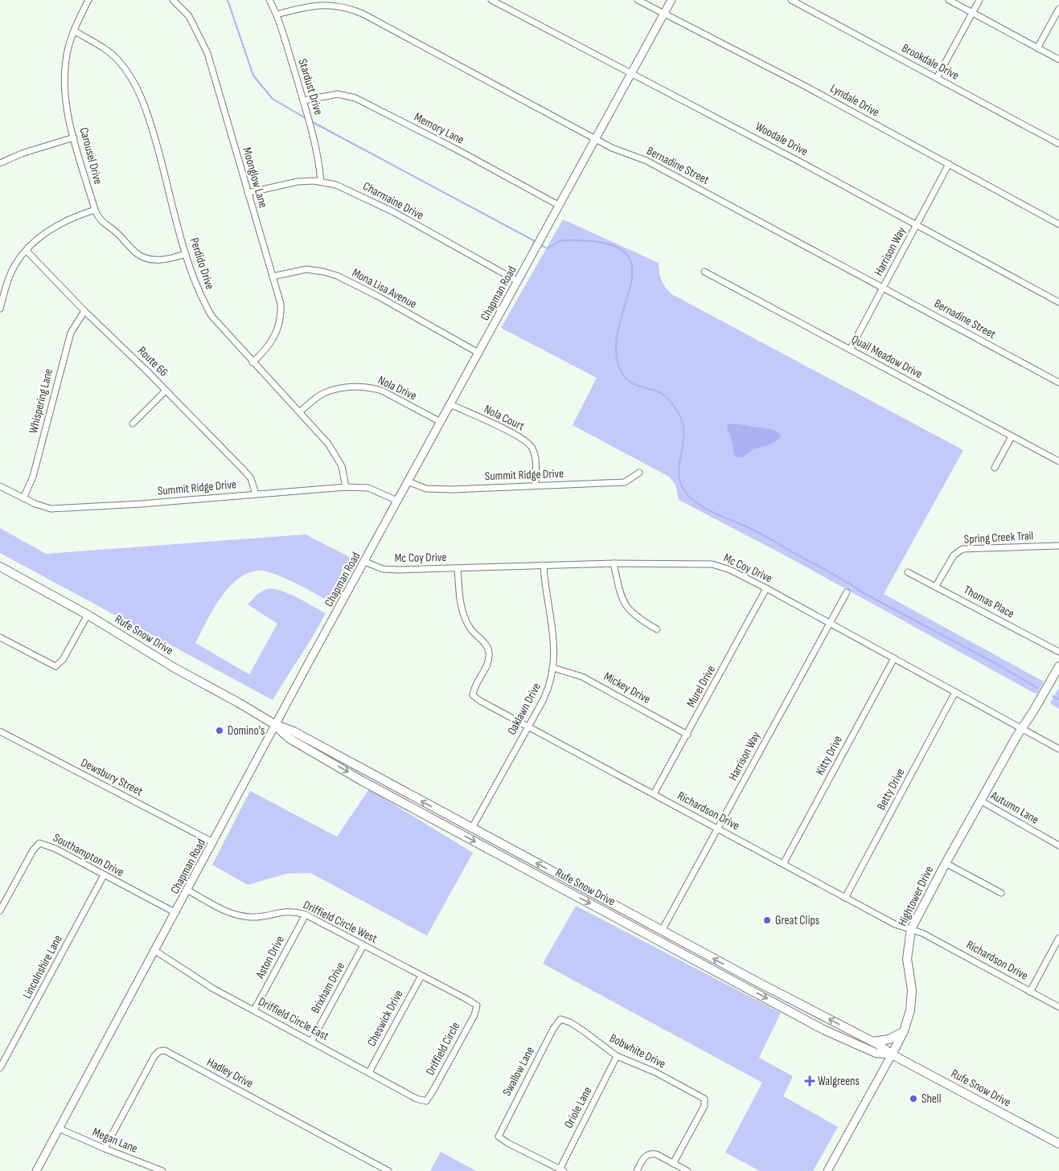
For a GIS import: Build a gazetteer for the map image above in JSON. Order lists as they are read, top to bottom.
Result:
{
  "streets": {
    "main road": ["Rufe Snow Drive", "Hightower Drive"],
    "street": [
      "Brookdale Drive",
      "Stardust Drive",
      "Lyndale Drive",
      "Memory Lane",
      "Woodale Drive",
      "Carousel Drive",
      "Bernadine Street",
      "Moonglow Lane",
      "Charmaine Drive",
      "Harrison Way",
      "Perdido Drive",
      "Mona Lisa Avenue",
      "Chapman Road",
      "Quail Meadow Drive",
      "Route 66",
      "Nola Drive",
      "Whispering Lane",
      "Nola Court",
      "Summit Ridge Drive",
      "Spring Creek Trail",
      "Mc Coy Drive",
      "Thomas Place",
      "Murel Drive",
      "Mickey Drive",
      "Oaklawn Drive",
      "Kitty Drive",
      "Dewsbury Street",
      "Betty Drive",
      "Autumn Lane",
      "Richardson Drive",
      "Southampton Drive",
      "Driffield Circle West",
      "Aston Drive",
      "Lincolnshire Lane",
      "Brixham Drive",
      "Cheswick Drive",
      "Driffield Circle East",
      "Driffield Circle",
      "Bobwhite Drive",
      "Swallow Lane",
      "Hadley Drive",
      "Oriole Lane",
      "Megan Lane"
    ]
  },
  "crossings": [
    ["Stardust Drive", "Memory Lane"],
    ["Stardust Drive", "Bernadine Street"],
    ["Stardust Drive", "Charmaine Drive"],
    ["Lyndale Drive", "Harrison Way"],
    ["Lyndale Drive", "Chapman Road"],
    ["Memory Lane", "Chapman Road"],
    ["Woodale Drive", "Harrison Way"],
    ["Woodale Drive", "Chapman Road"],
    ["Carousel Drive", "Perdido Drive"],
    ["Bernadine Street", "Harrison Way"],
    ["Bernadine Street", "Chapman Road"],
    ["Moonglow Lane", "Charmaine Drive"],
    ["Moonglow Lane", "Perdido Drive"],
    ["Moonglow Lane", "Mona Lisa Avenue"],
    ["Charmaine Drive", "Chapman Road"],
    ["Harrison Way", "Quail Meadow Drive"],
    ["Harrison Way", "Mc Coy Drive"],
    ["Harrison Way", "Rufe Snow Drive"],
    ["Harrison Way", "Richardson Drive"],
    ["Perdido Drive", "Nola Drive"],
    ["Perdido Drive", "Summit Ridge Drive"],
    ["Mona Lisa Avenue", "Chapman Road"],
    ["Chapman Road", "Nola Drive"],
    ["Chapman Road", "Nola Court"],
    ["Chapman Road", "Summit Ridge Drive"],
    ["Chapman Road", "Mc Coy Drive"],
    ["Chapman Road", "Rufe Snow Drive"],
    ["Chapman Road", "Dewsbury Street"],
    ["Chapman Road", "Southampton Drive"],
    ["Chapman Road", "Driffield Circle West"],
    ["Chapman Road", "Driffield Circle East"],
    ["Chapman Road", "Megan Lane"],
    ["Route 66", "Whispering Lane"],
    ["Route 66", "Summit Ridge Drive"],
    ["Whispering Lane", "Summit Ridge Drive"],
    ["Nola Court", "Summit Ridge Drive"],
    ["Spring Creek Trail", "Thomas Place"],
    ["Mc Coy Drive", "Murel Drive"],
    ["Mc Coy Drive", "Oaklawn Drive"],
    ["Mc Coy Drive", "Kitty Drive"],
    ["Mc Coy Drive", "Betty Drive"],
    ["Mc Coy Drive", "Richardson Drive"],
    ["Mc Coy Drive", "Hightower Drive"],
    ["Rufe Snow Drive", "Oaklawn Drive"],
    ["Rufe Snow Drive", "Hightower Drive"],
    ["Murel Drive", "Mickey Drive"],
    ["Murel Drive", "Richardson Drive"],
    ["Mickey Drive", "Oaklawn Drive"],
    ["Oaklawn Drive", "Richardson Drive"],
    ["Kitty Drive", "Richardson Drive"],
    ["Betty Drive", "Richardson Drive"],
    ["Autumn Lane", "Hightower Drive"],
    ["Richardson Drive", "Hightower Drive"],
    ["Southampton Drive", "Lincolnshire Lane"],
    ["Driffield Circle West", "Aston Drive"],
    ["Driffield Circle West", "Brixham Drive"],
    ["Driffield Circle West", "Cheswick Drive"],
    ["Driffield Circle West", "Driffield Circle"],
    ["Aston Drive", "Driffield Circle East"],
    ["Brixham Drive", "Driffield Circle East"],
    ["Cheswick Drive", "Driffield Circle East"],
    ["Driffield Circle East", "Driffield Circle"],
    ["Bobwhite Drive", "Swallow Lane"],
    ["Bobwhite Drive", "Oriole Lane"],
    ["Swallow Lane", "Oriole Lane"],
    ["Hadley Drive", "Megan Lane"]
  ],
  "places": {
    "other": ["Domino's", "Great Clips", "Shell"],
    "health": ["Walgreens"]
  }
}
